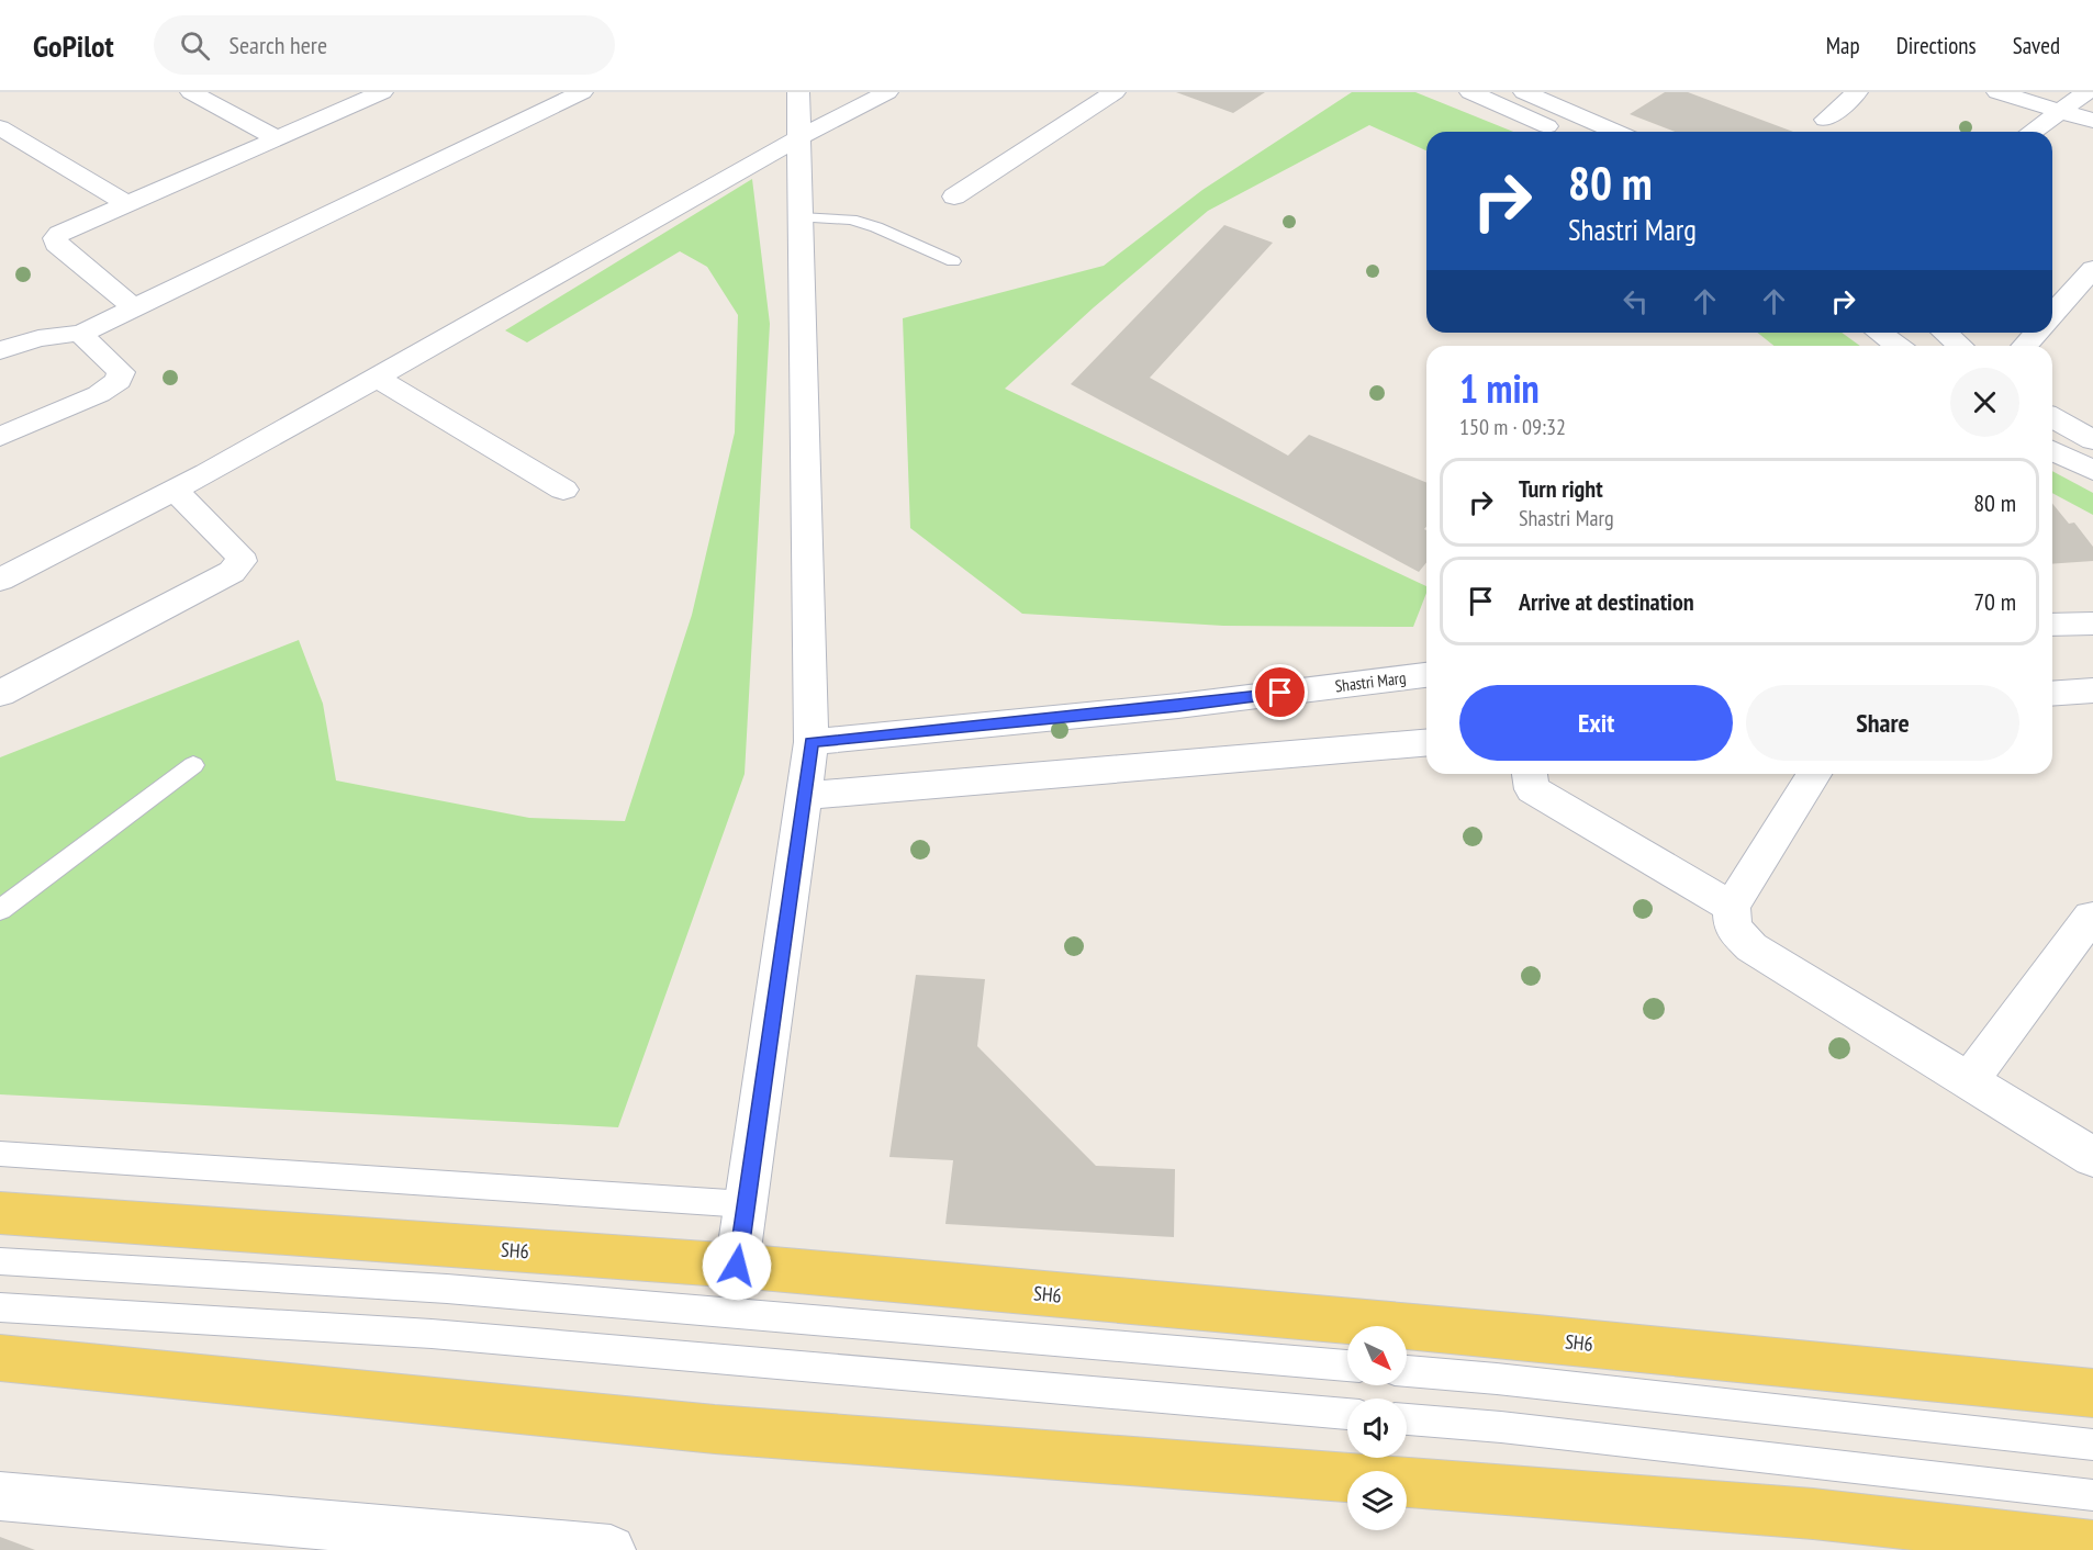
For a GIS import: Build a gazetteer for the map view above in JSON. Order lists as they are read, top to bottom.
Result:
{
  "streets": {
    "main road": ["SH6"],
    "street": ["Shastri Marg"]
  },
  "north": "bottom right",
  "page": {
    "header": "GoPilot",
    "search": "Search here",
    "nav": ["Map", "Directions", "Saved"],
    "turn": ["80 m", "Shastri Marg"],
    "heading": ["1 min", "150 m · 09:32"],
    "list": [
      {
        "name": "Turn right",
        "note": "Shastri Marg",
        "value": "80 m"
      },
      {
        "name": "Arrive at destination",
        "value": "70 m"
      }
    ],
    "buttons": ["Exit", "Share"]
  }
}
